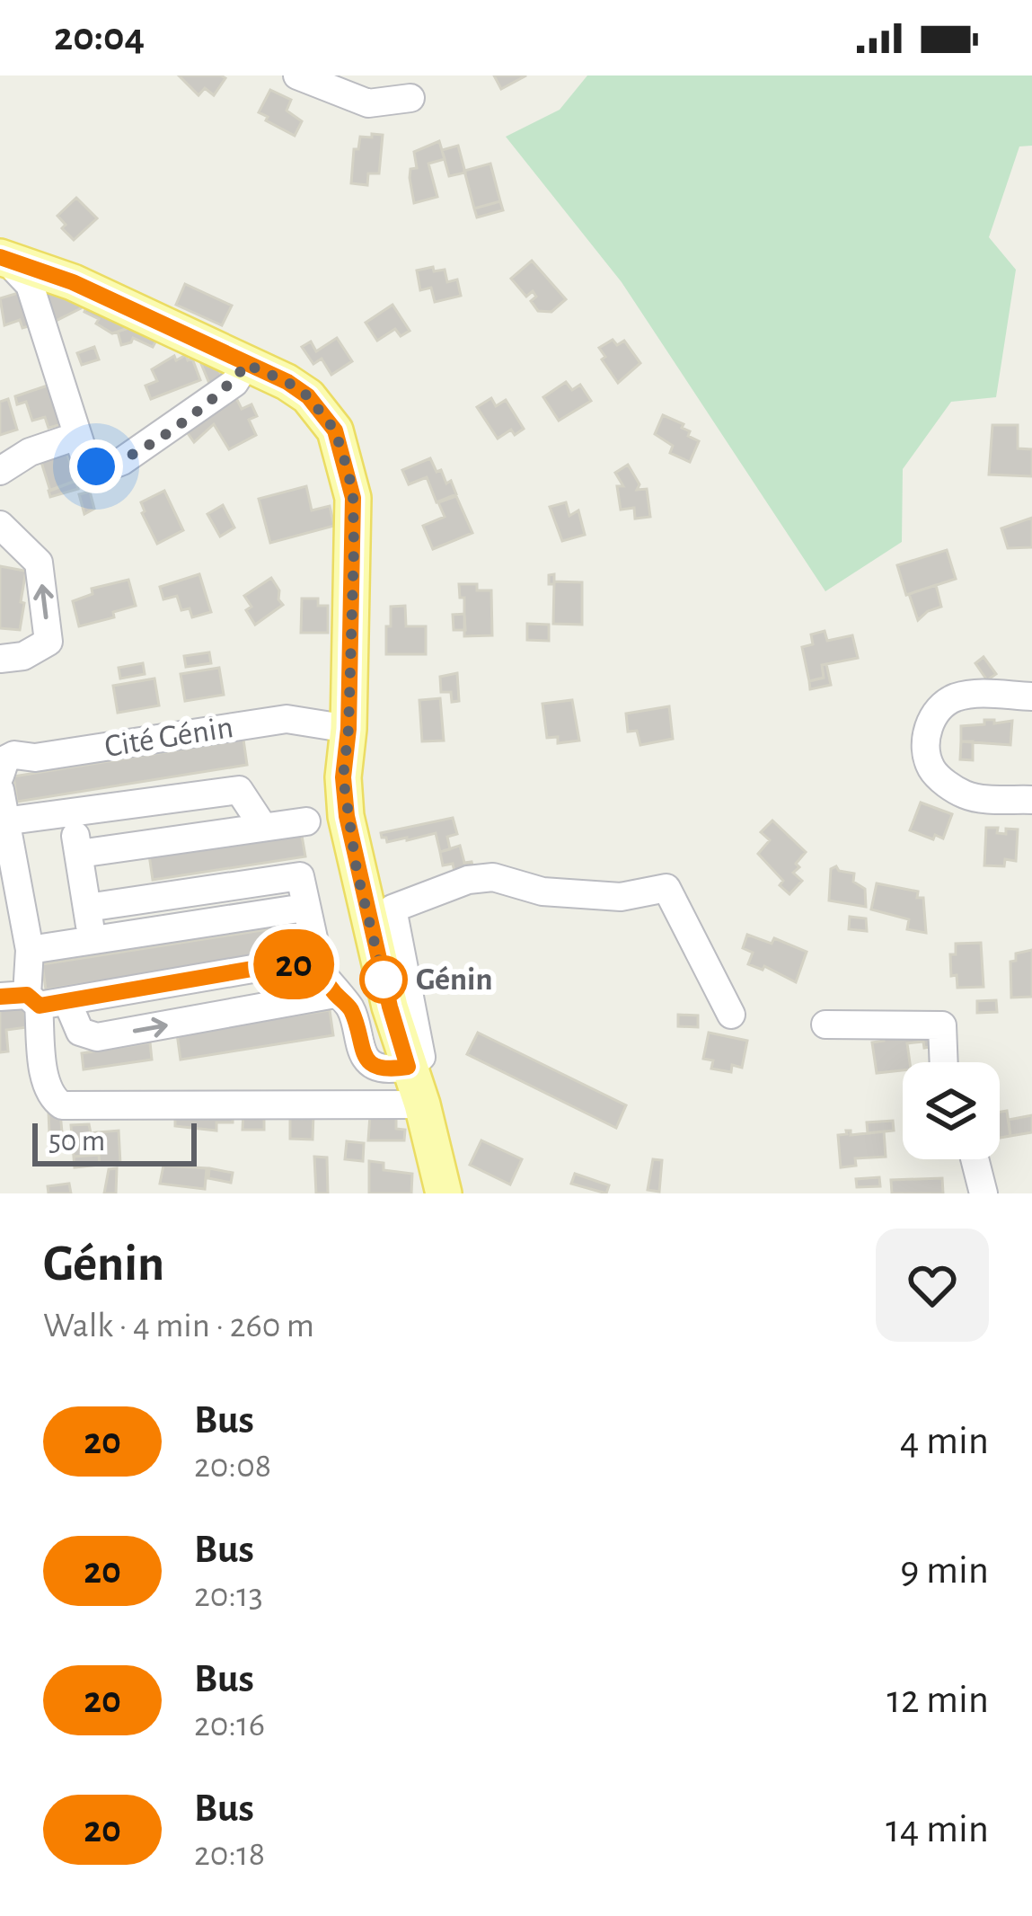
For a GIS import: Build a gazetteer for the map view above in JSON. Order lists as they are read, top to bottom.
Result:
{
  "streets": {
    "street": ["Cité Génin"]
  },
  "places": ["Génin"],
  "lines": ["bus line 20"],
  "scale_bar": "50 m",
  "page": {
    "status": "20:04",
    "on_map": "20",
    "scale": "50 m",
    "heading": ["Génin", "Walk · 4 min · 260 m"],
    "list": [
      {
        "mark": "20",
        "name": "Bus",
        "note": "20:08",
        "value": "4 min"
      },
      {
        "mark": "20",
        "name": "Bus",
        "note": "20:13",
        "value": "9 min"
      },
      {
        "mark": "20",
        "name": "Bus",
        "note": "20:16",
        "value": "12 min"
      },
      {
        "mark": "20",
        "name": "Bus",
        "note": "20:18",
        "value": "14 min"
      }
    ]
  }
}
